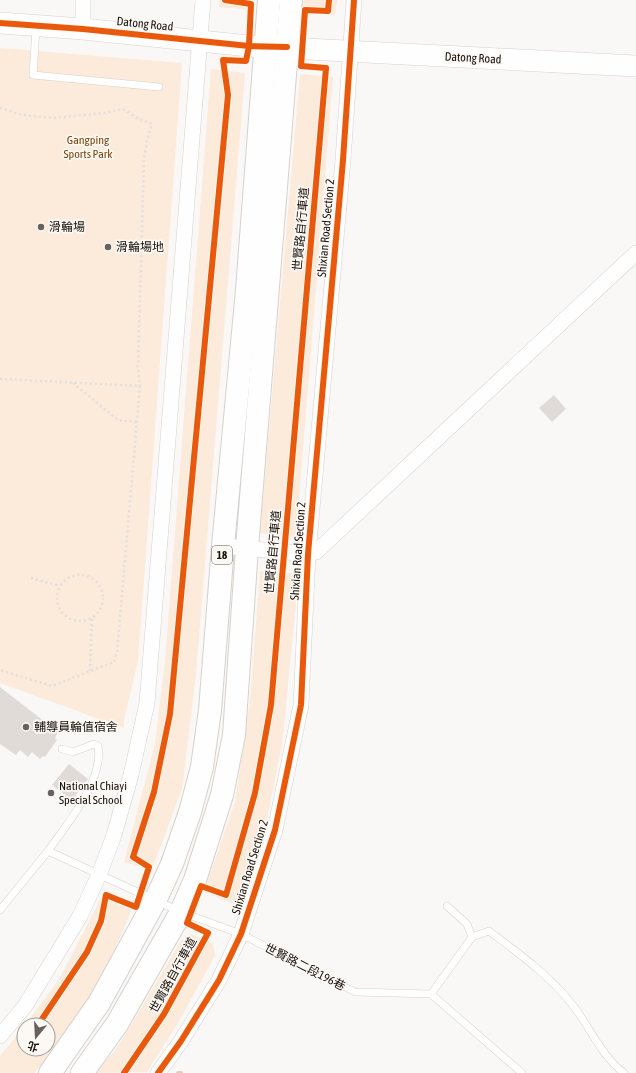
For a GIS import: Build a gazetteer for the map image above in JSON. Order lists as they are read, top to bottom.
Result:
{
  "streets": {
    "main road": ["18"],
    "street": ["Datong Road", "Shixian Road Section 2"],
    "lane": ["世賢路二段196巷"],
    "cycle path": ["世賢路自行車道"]
  },
  "crossings": [
    ["Datong Road", "Shixian Road Section 2"],
    ["Datong Road", "18"],
    ["Shixian Road Section 2", "世賢路二段196巷"],
    ["18", "世賢路二段196巷"]
  ],
  "parks": ["Gangping Sports Park"],
  "places": [
    "滑輪場",
    "滑輪場地",
    "輔導員輪值宿舍",
    "National Chiayi Special School"
  ],
  "north": "bottom"
}
